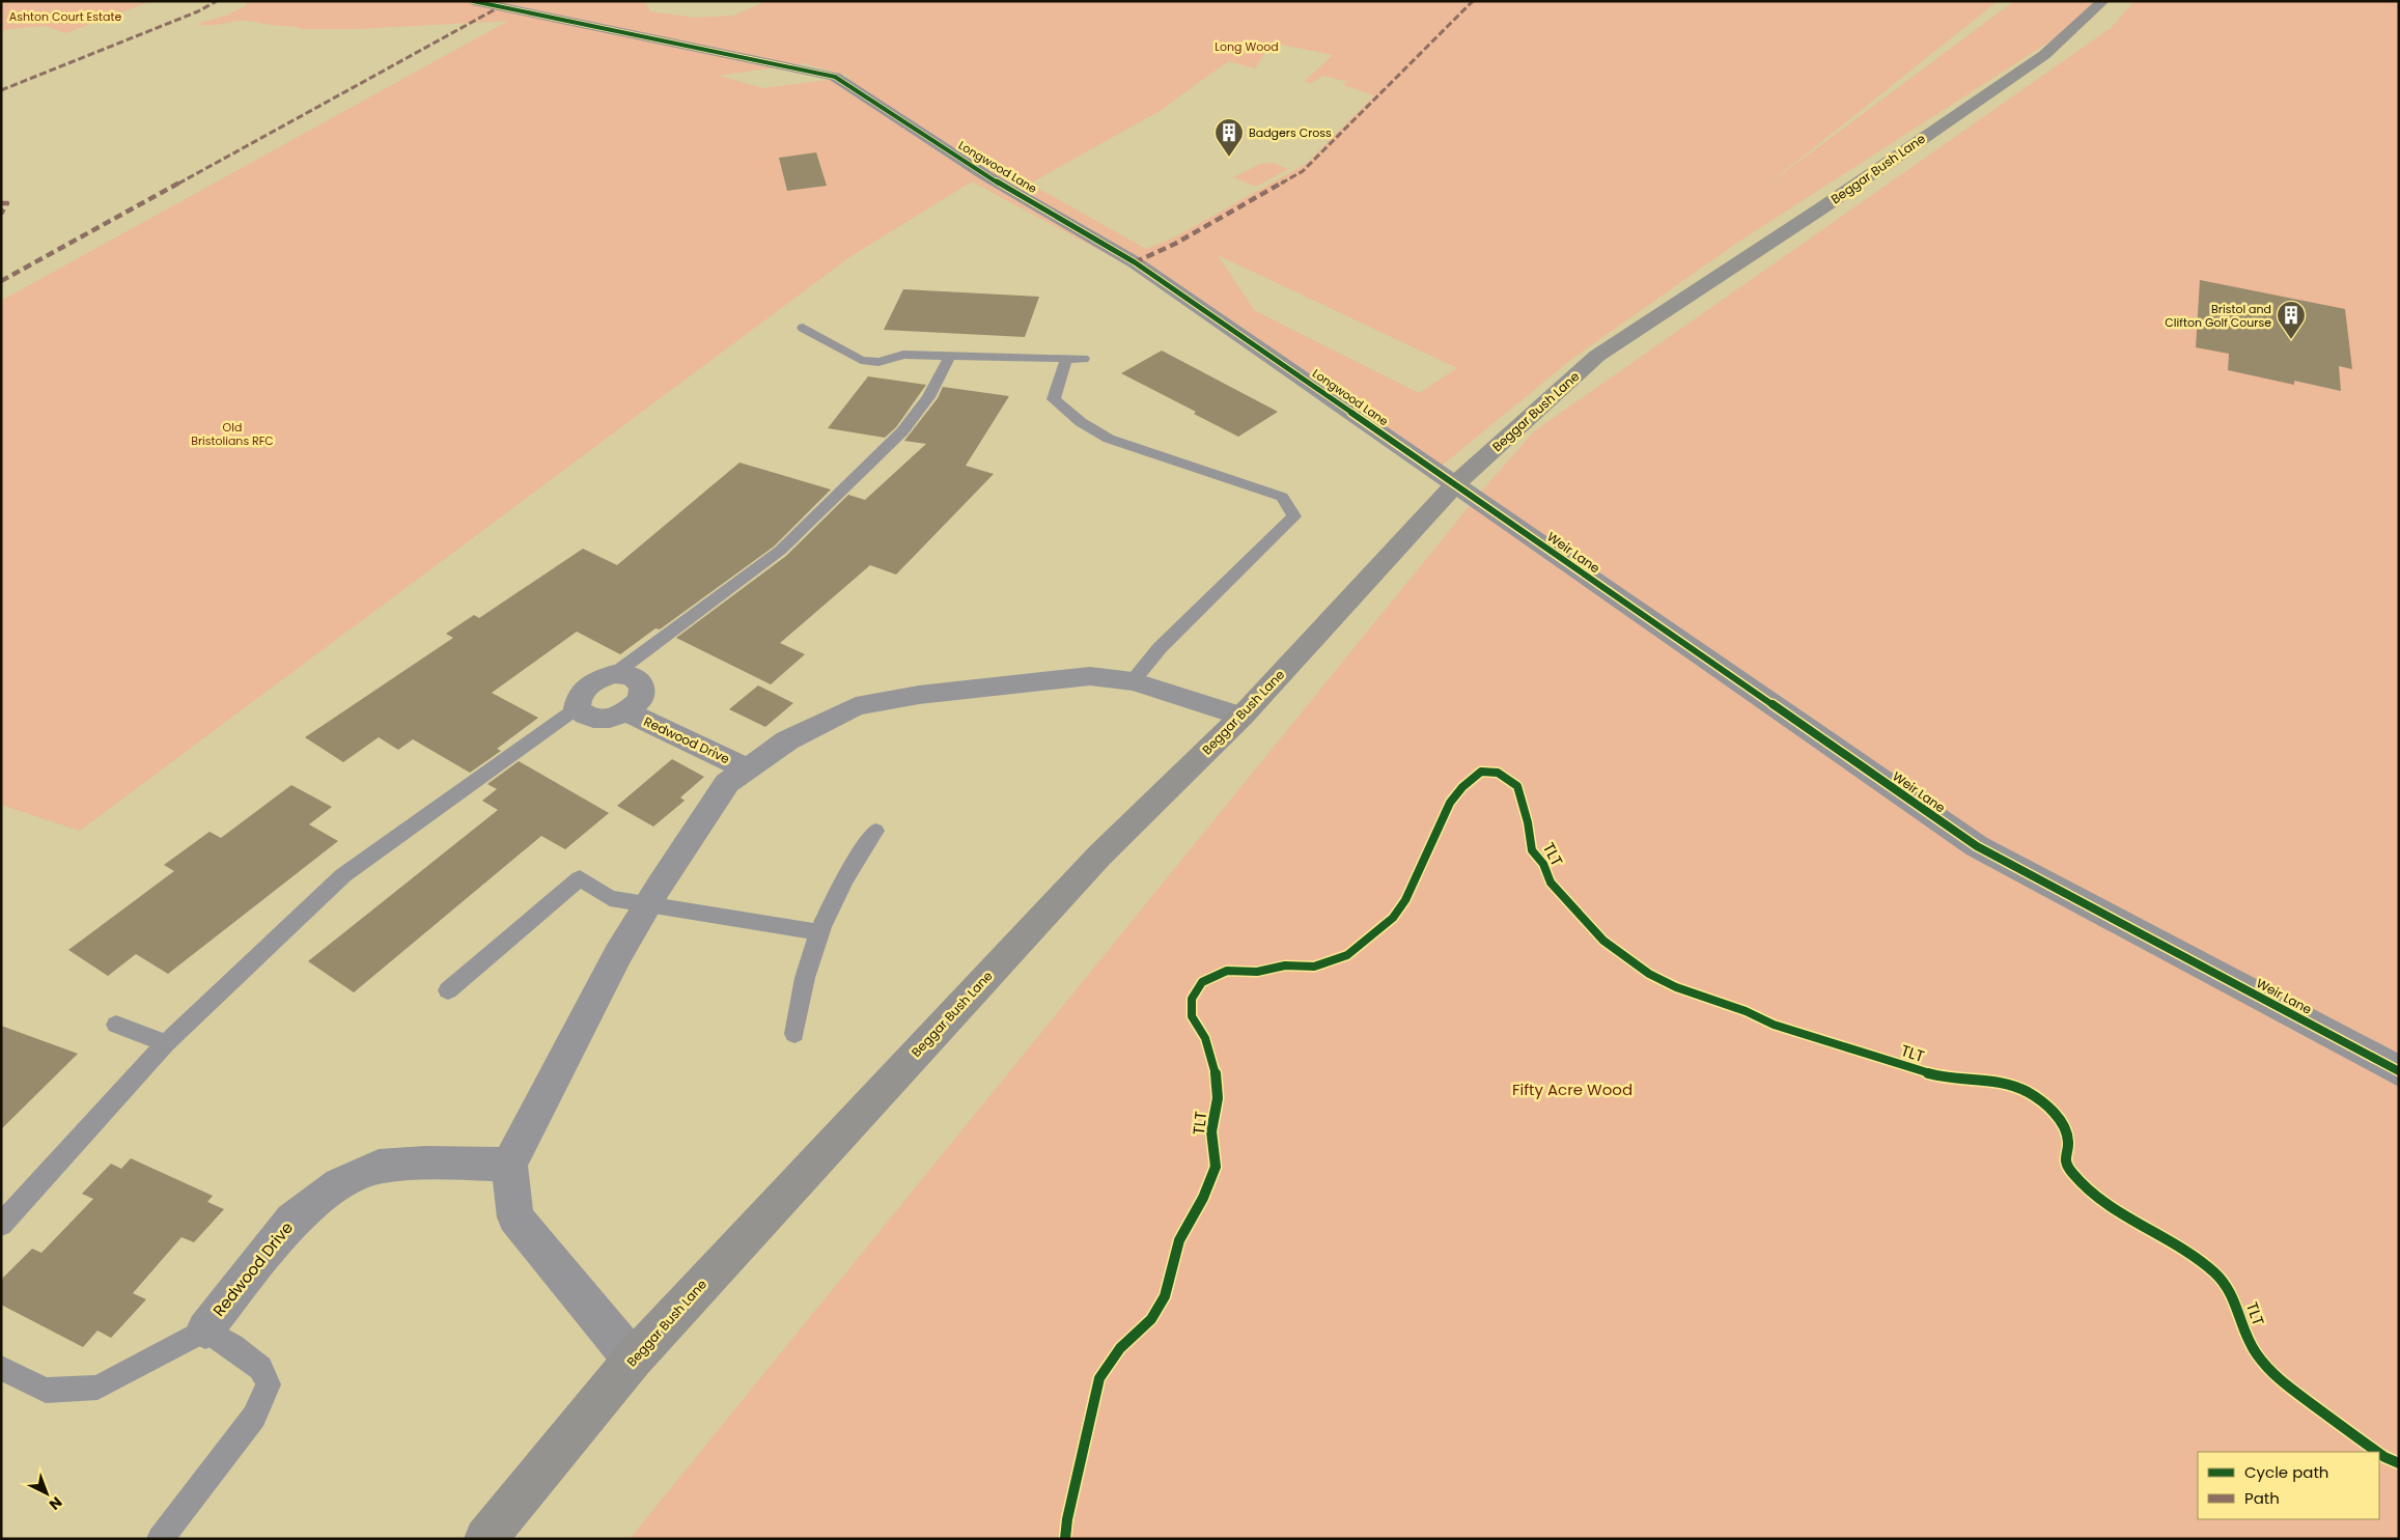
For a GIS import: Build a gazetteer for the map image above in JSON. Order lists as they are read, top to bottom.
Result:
{
  "streets": {
    "main road": ["Beggar Bush Lane"],
    "street": ["Longwood Lane", "Weir Lane", "Redwood Drive"],
    "cycle path": ["TLT"]
  },
  "crossings": [
    ["Longwood Lane", "Beggar Bush Lane"],
    ["Longwood Lane", "Weir Lane"],
    ["Beggar Bush Lane", "Weir Lane"]
  ],
  "parks": [
    "Ashton Court Estate",
    "Long Wood",
    "Old Bristolians RFC",
    "Fifty Acre Wood"
  ],
  "places": {
    "building": ["Badgers Cross", "Bristol and Clifton Golf Course"]
  },
  "legend": ["Cycle path", "Path"],
  "north": "bottom right"
}
